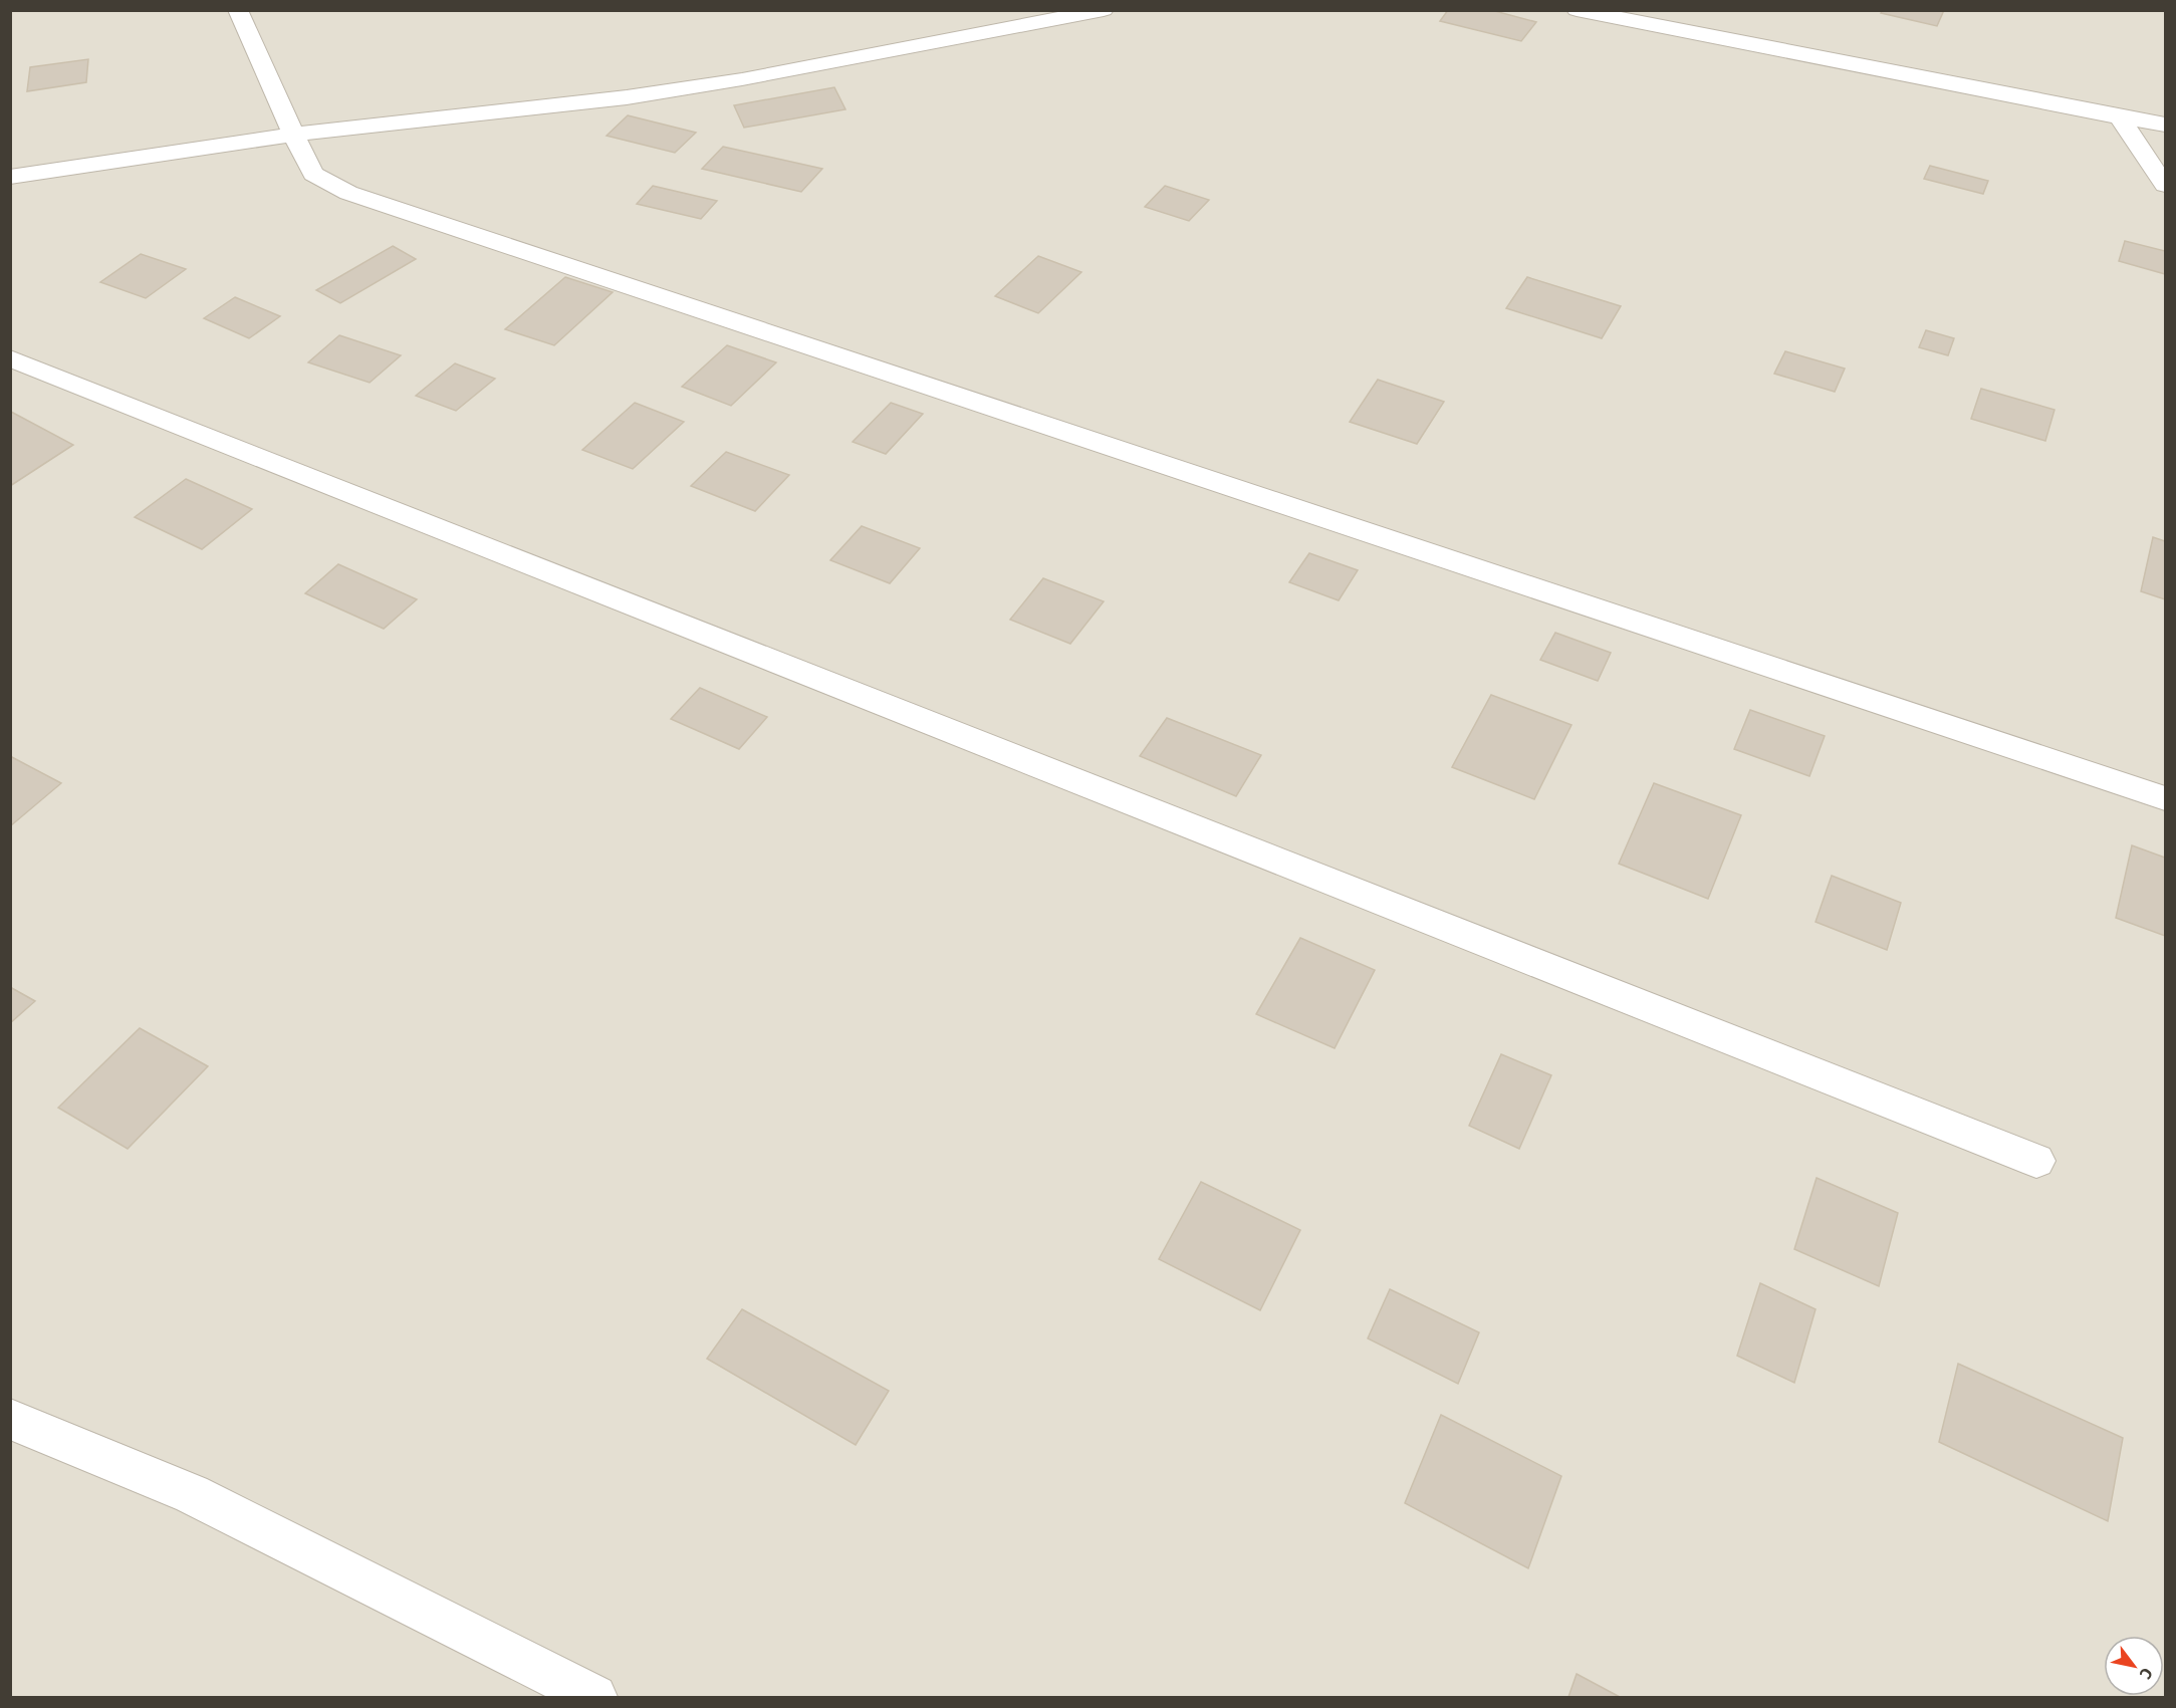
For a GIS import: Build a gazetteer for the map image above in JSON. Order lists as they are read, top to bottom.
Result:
{
  "north": "bottom right"
}
